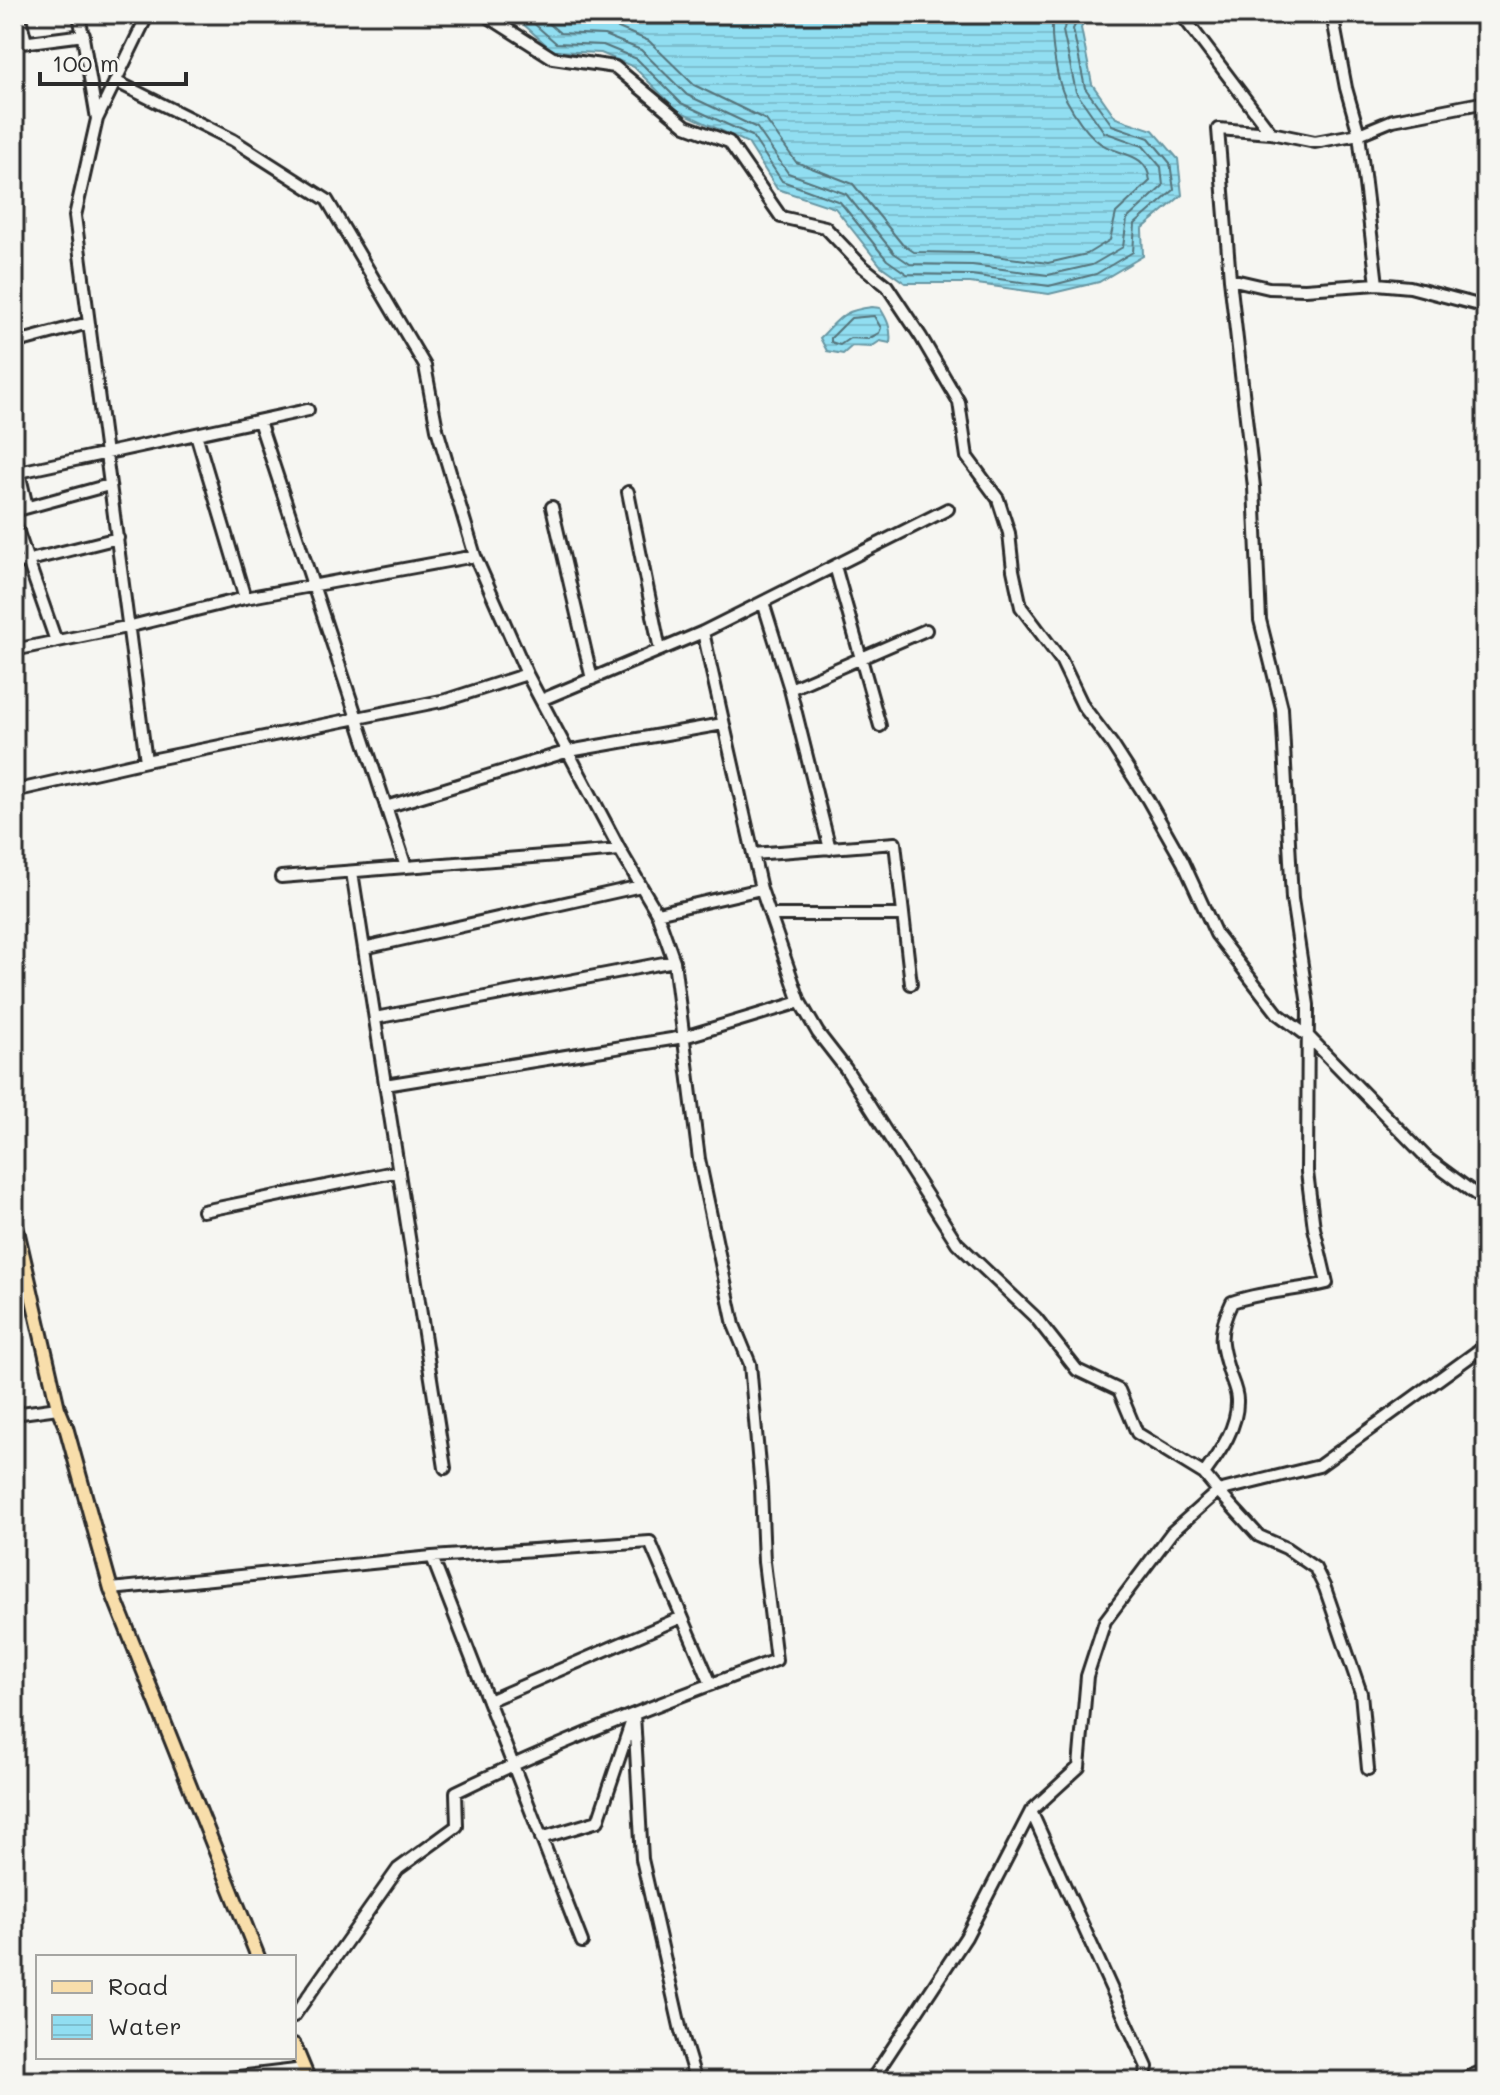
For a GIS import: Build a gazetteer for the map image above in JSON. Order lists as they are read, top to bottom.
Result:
{
  "legend": ["Road", "Water"],
  "scale_bar": "100 m"
}
